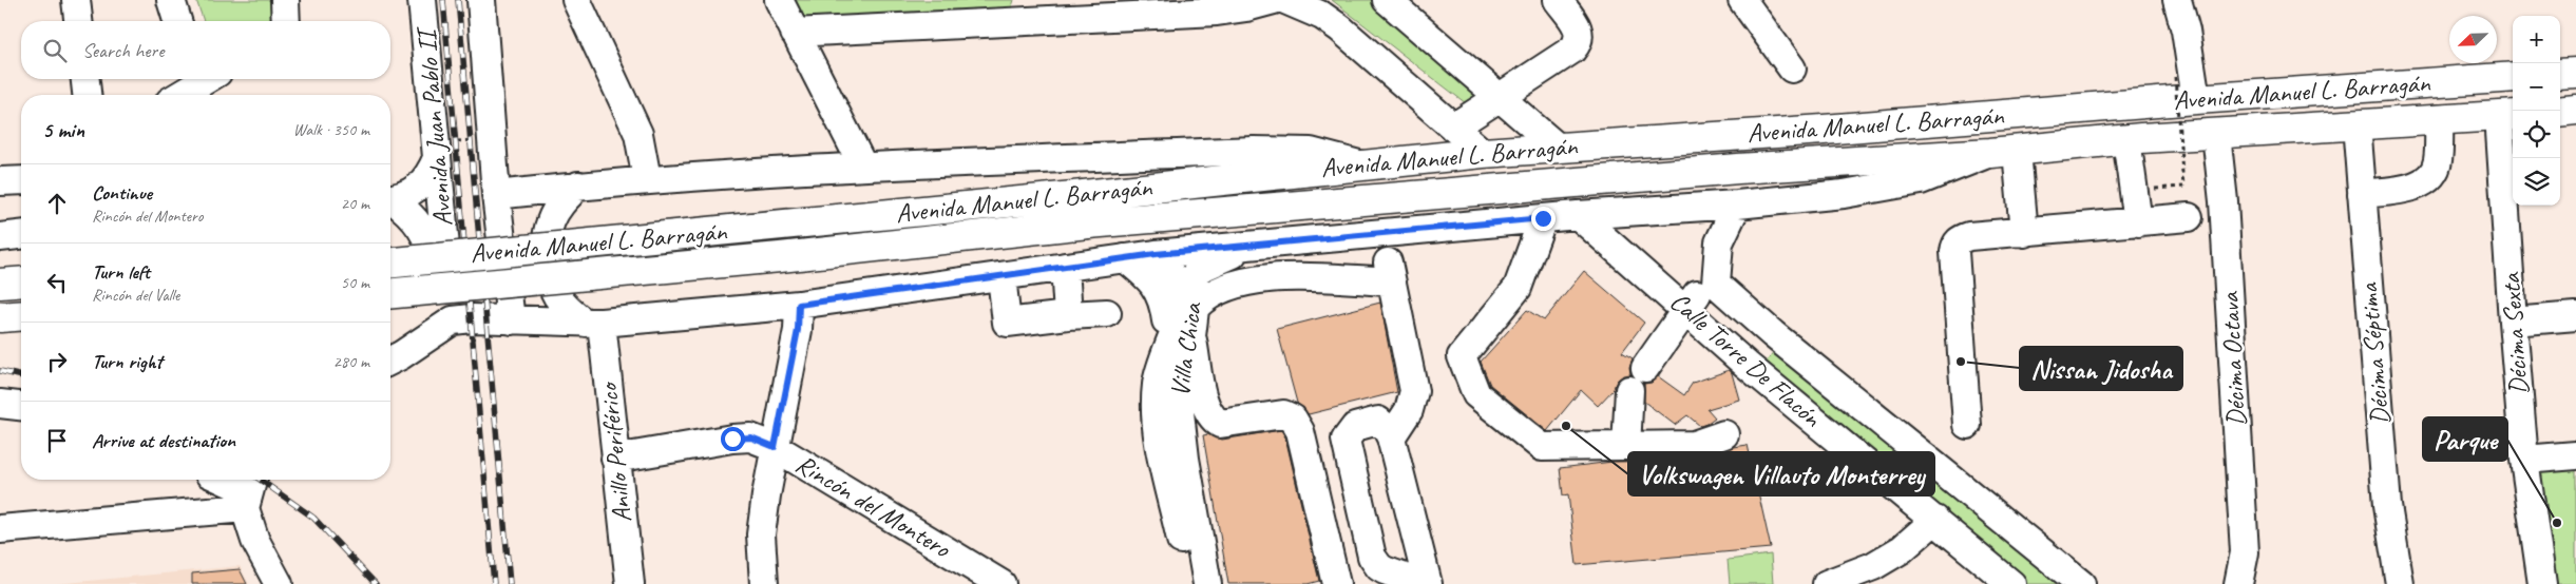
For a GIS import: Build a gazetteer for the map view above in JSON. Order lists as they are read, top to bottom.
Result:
{
  "streets": {
    "highway": ["Avenida Manuel L. Barragán"],
    "street": [
      "Avenida Juan Pablo II",
      "Décima Sexta",
      "Villa Chica",
      "Décima Séptima",
      "Calle Torre De Flacón",
      "Décima Octava",
      "Anillo Periférico",
      "Rincón del Montero"
    ]
  },
  "crossings": [
    ["Avenida Manuel L. Barragán", "Décima Sexta"],
    ["Avenida Manuel L. Barragán", "Décima Séptima"],
    ["Avenida Manuel L. Barragán", "Décima Octava"],
    ["Anillo Periférico", "Rincón del Montero"]
  ],
  "places": ["Nissan Jidosha", "Volkswagen Villauto Monterrey", "Parque"],
  "north": "bottom left",
  "page": {
    "map_buttons": ["+", "−"],
    "search": "Search here",
    "heading": ["5 min", "Walk · 350 m"],
    "list": [
      ["Continue", "Rincón del Montero", "20 m"],
      ["Turn left", "Rincón del Valle", "50 m"],
      ["Turn right", "280 m"],
      "Arrive at destination"
    ]
  }
}
